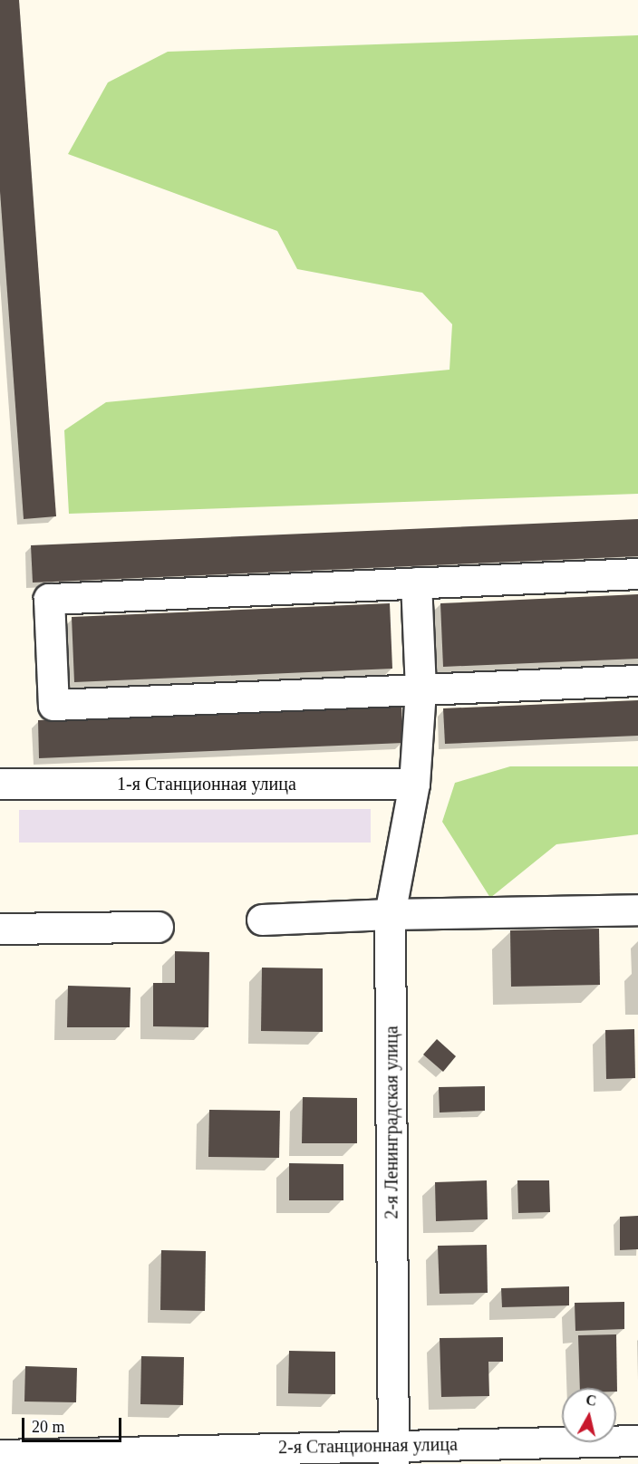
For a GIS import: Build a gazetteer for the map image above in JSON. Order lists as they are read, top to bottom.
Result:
{
  "streets": {
    "street": ["1-я Станционная улица", "2-я Ленинградская улица", "2-я Станционная улица"]
  },
  "crossings": [
    ["1-я Станционная улица", "2-я Ленинградская улица"],
    ["2-я Ленинградская улица", "2-я Станционная улица"]
  ],
  "scale_bar": "20 m",
  "north": "top"
}
